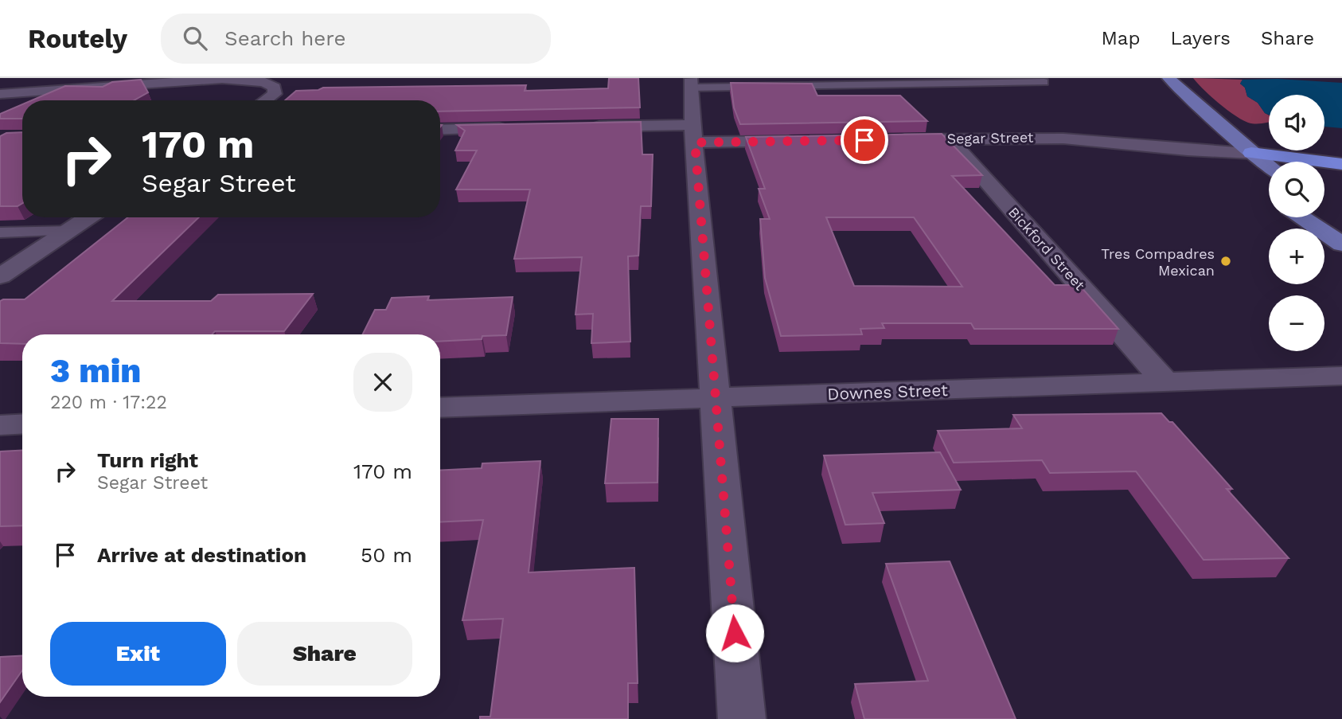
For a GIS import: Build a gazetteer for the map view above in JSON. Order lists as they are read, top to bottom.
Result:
{
  "streets": {
    "street": ["Segar Street", "Bickford Street", "Downes Street"]
  },
  "crossings": [
    ["Segar Street", "Bickford Street"],
    ["Bickford Street", "Downes Street"]
  ],
  "places": ["Tres Compadres Mexican"],
  "page": {
    "header": "Routely",
    "search": "Search here",
    "nav": ["Map", "Layers", "Share"],
    "map_buttons": ["+", "−"],
    "turn": ["170 m", "Segar Street"],
    "heading": ["3 min", "220 m · 17:22"],
    "list": [
      {
        "name": "Turn right",
        "note": "Segar Street",
        "value": "170 m"
      },
      {
        "name": "Arrive at destination",
        "value": "50 m"
      }
    ],
    "buttons": ["Exit", "Share"]
  }
}
